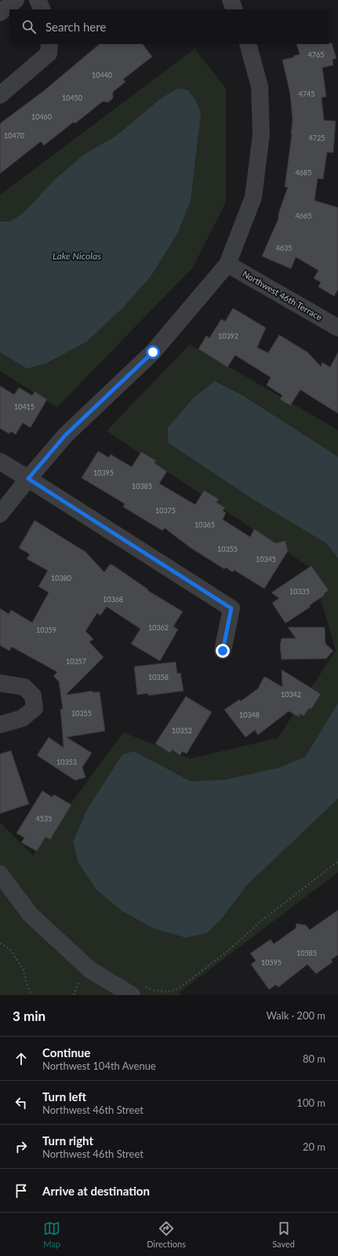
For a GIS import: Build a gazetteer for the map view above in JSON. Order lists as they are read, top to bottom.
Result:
{
  "streets": {
    "street": ["Northwest 46th Terrace"]
  },
  "water": ["Lake Nicolas"],
  "house_numbers": [
    "4765",
    "10440",
    "4745",
    "10450",
    "10460",
    "10470",
    "4725",
    "4685",
    "4665",
    "4635",
    "10392",
    "10415",
    "10395",
    "10385",
    "10375",
    "10365",
    "10355",
    "10345",
    "10380",
    "10335",
    "10368",
    "10362",
    "10359",
    "10357",
    "10358",
    "10342",
    "10355",
    "10348",
    "10352",
    "10353",
    "4535",
    "10585",
    "10595"
  ],
  "page": {
    "search": "Search here",
    "heading": ["3 min", "Walk · 200 m"],
    "list": [
      ["Continue", "Northwest 104th Avenue", "80 m"],
      ["Turn left", "Northwest 46th Street", "100 m"],
      ["Turn right", "Northwest 46th Street", "20 m"],
      "Arrive at destination"
    ],
    "nav": ["Map", "Directions", "Saved"]
  }
}
